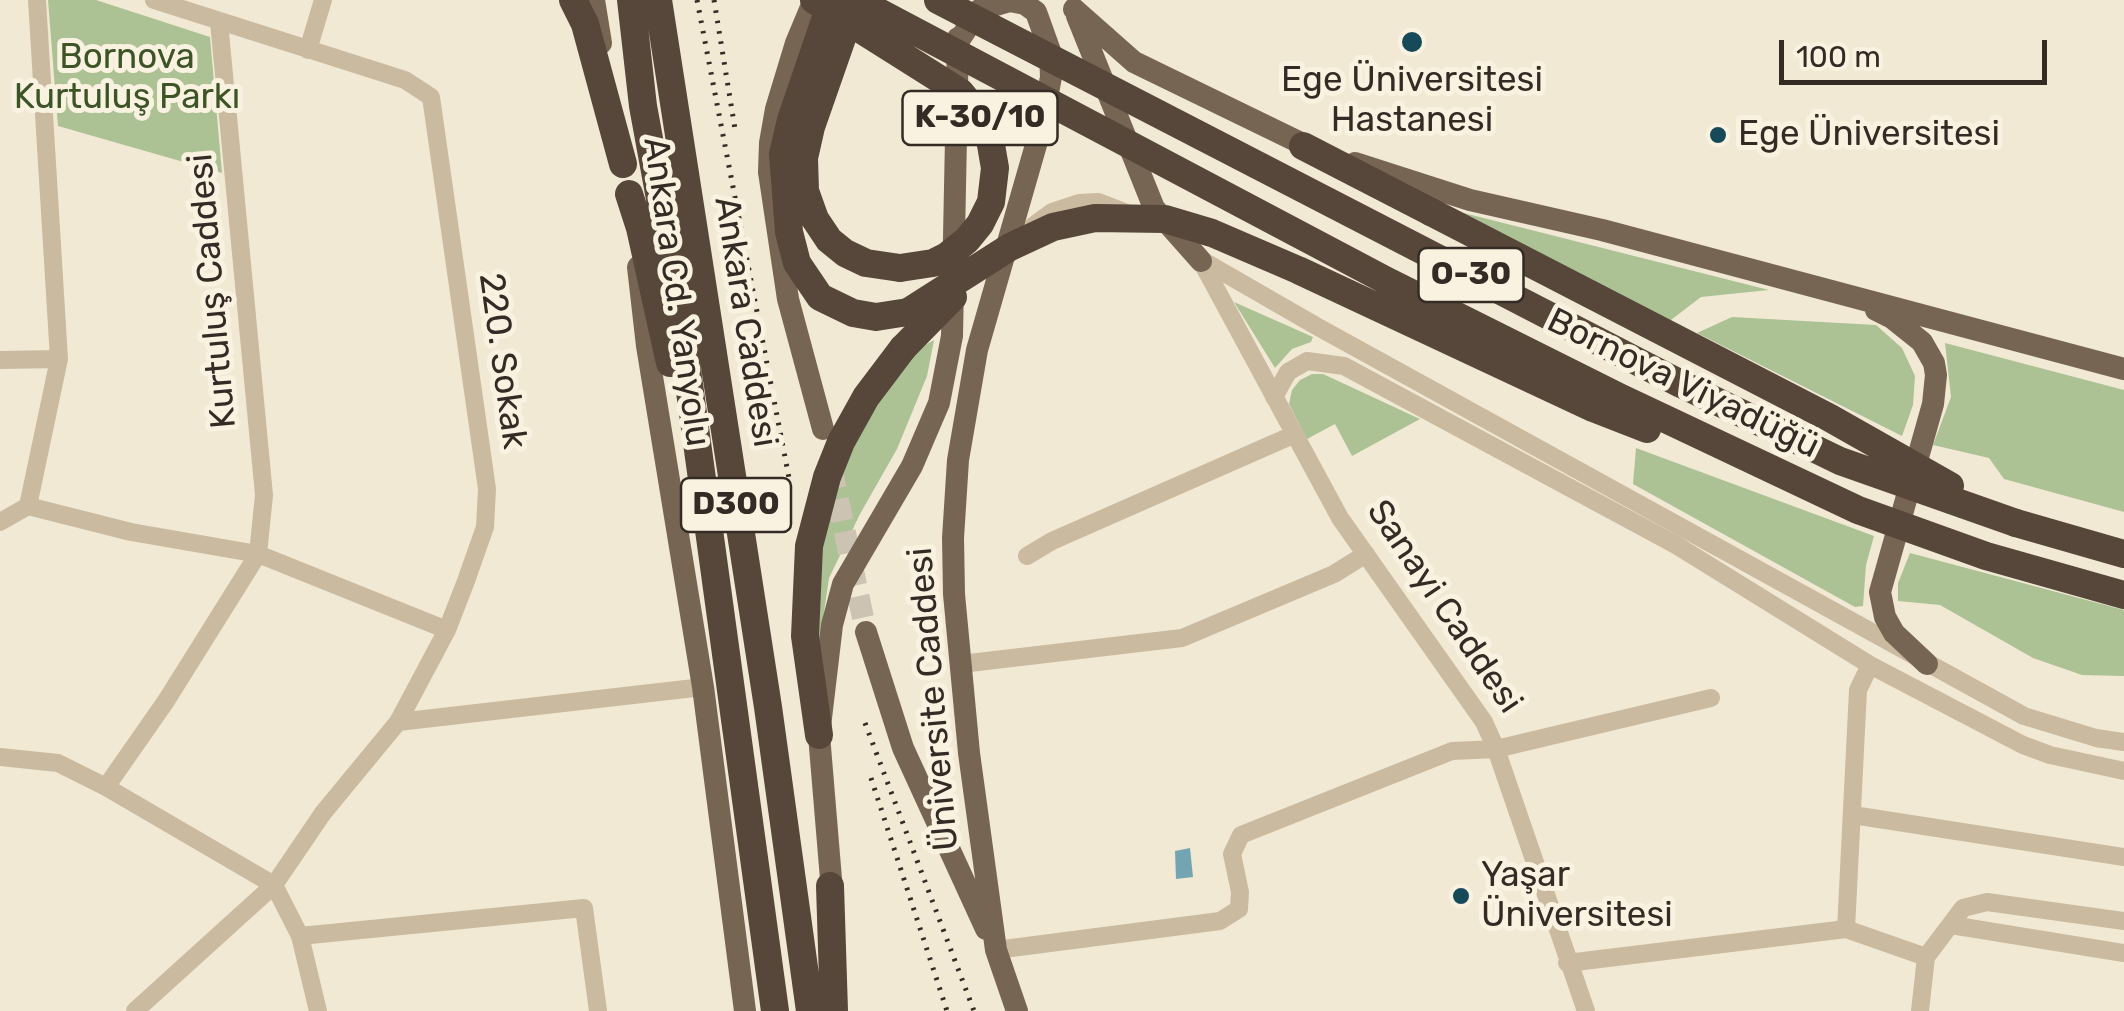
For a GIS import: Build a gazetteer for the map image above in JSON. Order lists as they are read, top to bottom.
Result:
{
  "streets": {
    "highway": [
      "K-30/10",
      "O-30",
      "Ankara Caddesi",
      "Bornova Viyadüğü",
      "D300"
    ],
    "main road": ["Ankara Cd. Yanyolu", "Üniversite Caddesi"],
    "street": ["Kurtuluş Caddesi", "220. Sokak", "Sanayi Caddesi"]
  },
  "crossings": [
    ["K-30/10", "Bornova Viyadüğü"],
    ["O-30", "Bornova Viyadüğü"],
    ["O-30", "Üniversite Caddesi"]
  ],
  "parks": ["Bornova Kurtuluş Parkı"],
  "places": ["Ege Üniversitesi Hastanesi", "Ege Üniversitesi", "Yaşar Üniversitesi"],
  "scale_bar": "100 m"
}
